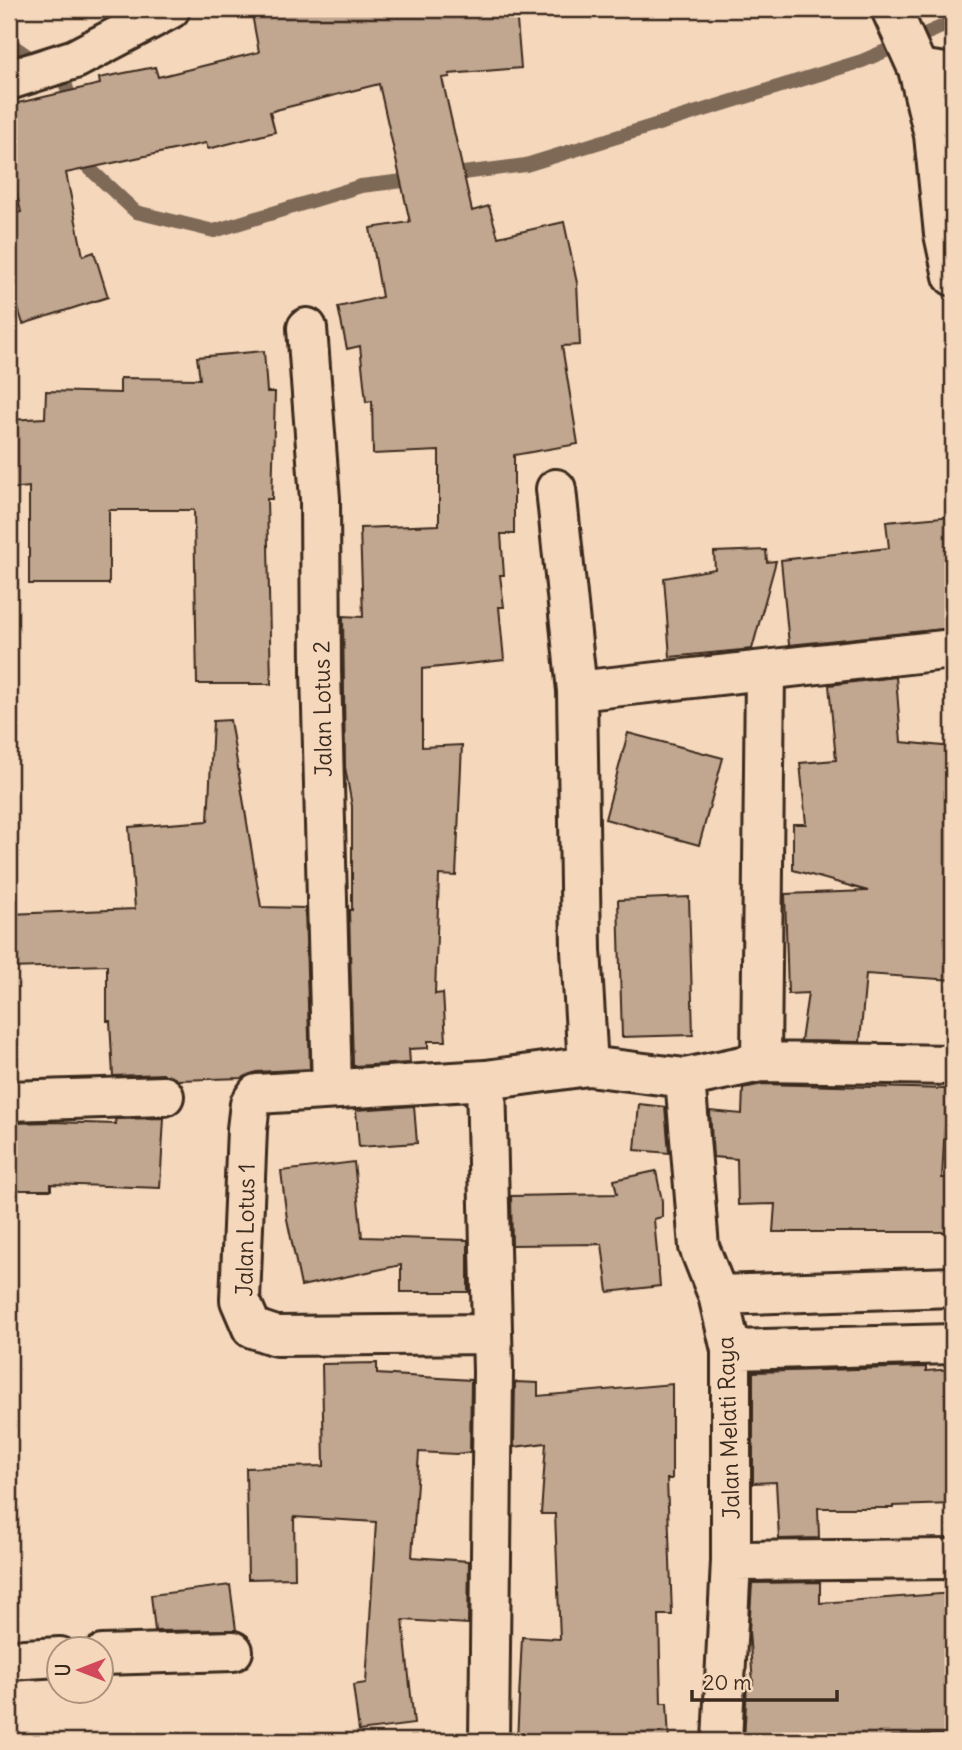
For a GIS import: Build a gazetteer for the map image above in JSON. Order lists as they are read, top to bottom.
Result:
{
  "streets": {
    "street": ["Jalan Lotus 2", "Jalan Lotus 1", "Jalan Melati Raya"]
  },
  "crossings": [
    ["Jalan Lotus 2", "Jalan Lotus 1"]
  ],
  "scale_bar": "20 m",
  "north": "left"
}
